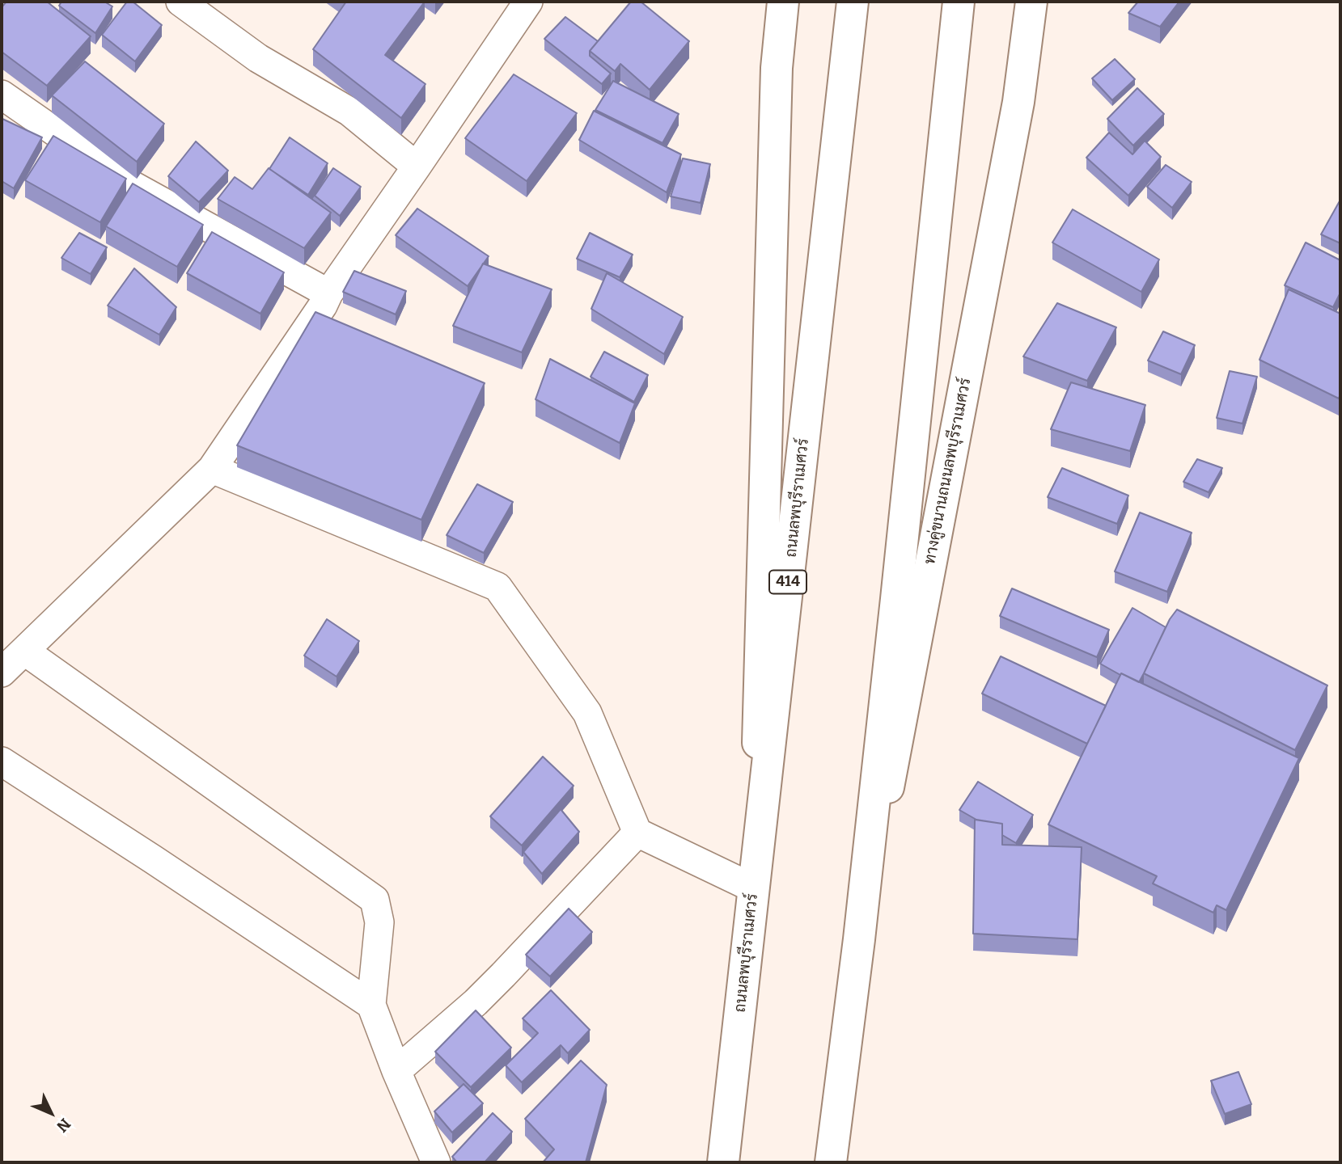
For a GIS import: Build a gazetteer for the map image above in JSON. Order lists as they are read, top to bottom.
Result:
{
  "streets": {
    "main road": ["ทางคู่ขนานถนนลพบุรีราเมศวร์", "ถนนลพบุรีราเมศวร์", "414"]
  },
  "crossings": [
    ["ถนนลพบุรีราเมศวร์", "414"]
  ],
  "north": "bottom right"
}
